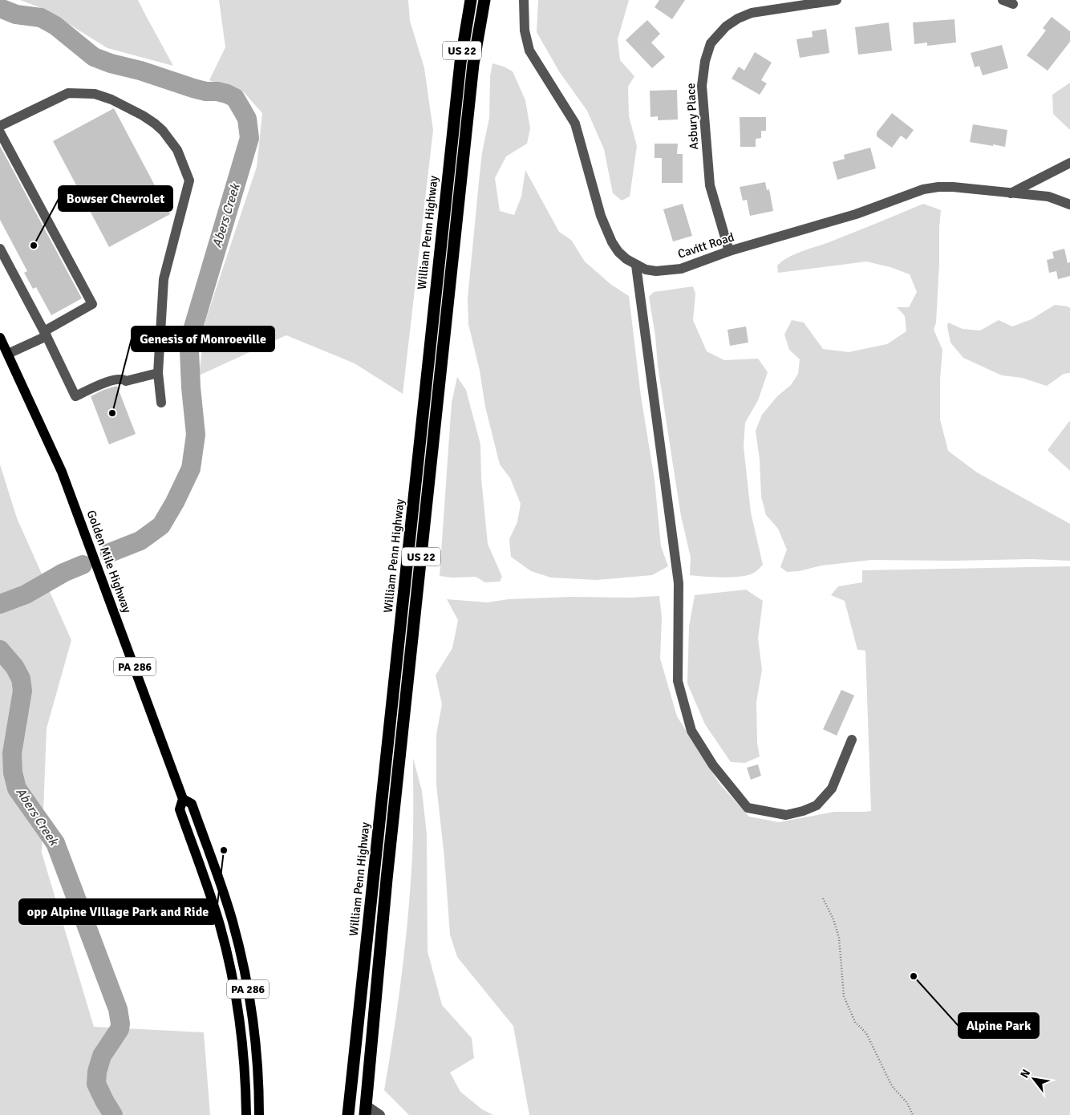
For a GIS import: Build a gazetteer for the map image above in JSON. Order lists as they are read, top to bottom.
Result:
{
  "streets": {
    "highway": ["US 22", "William Penn Highway"],
    "main road": ["Golden Mile Highway", "PA 286"],
    "street": ["Asbury Place", "Cavitt Road"]
  },
  "crossings": [
    ["Asbury Place", "Cavitt Road"]
  ],
  "water": ["Abers Creek"],
  "places": [
    "Bowser Chevrolet",
    "Genesis of Monroeville",
    "opp Alpine VIllage Park and Ride",
    "Alpine Park"
  ],
  "north": "top left"
}
